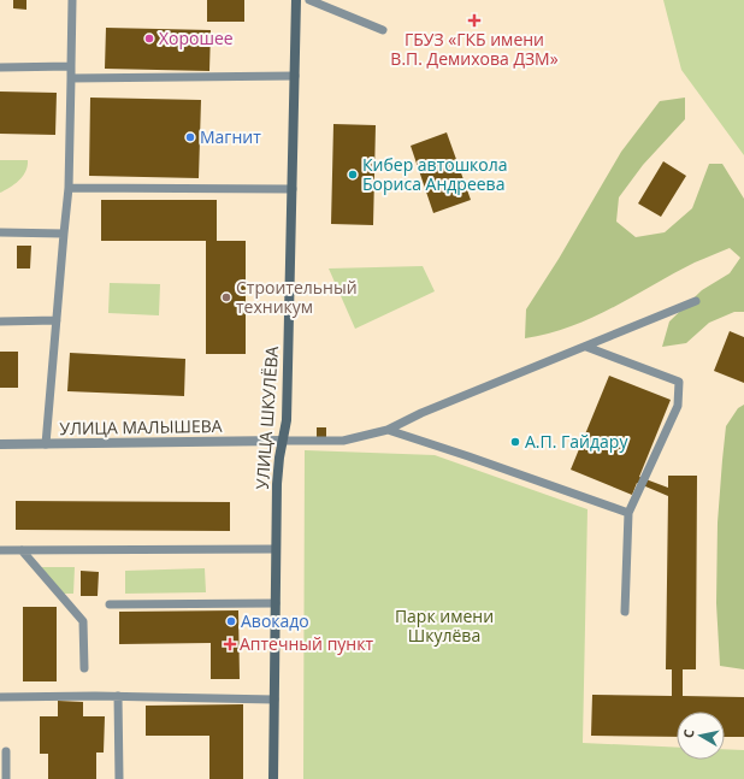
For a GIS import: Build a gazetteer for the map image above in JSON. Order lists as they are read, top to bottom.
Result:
{
  "streets": {
    "street": ["УЛИЦА ШКУЛЁВА", "УЛИЦА МАЛЫШЕВА"]
  },
  "crossings": [
    ["УЛИЦА ШКУЛЁВА", "УЛИЦА МАЛЫШЕВА"]
  ],
  "parks": ["Парк имени Шкулёва"],
  "places": {
    "health": ["ГБУЗ «ГКБ имени В.П. Демихова ДЗМ»", "Аптечный пункт"],
    "other": [
      "Хорошее",
      "Магнит",
      "Кибер автошкола Бориса Андреева",
      "Строительный техникум",
      "А.П. Гайдару",
      "Авокадо"
    ]
  },
  "north": "left"
}
